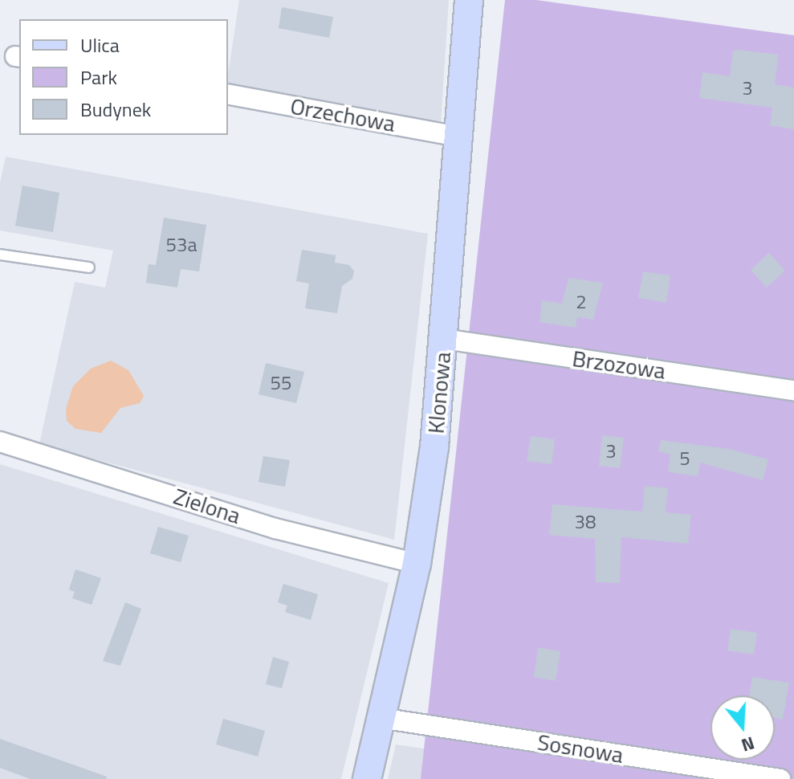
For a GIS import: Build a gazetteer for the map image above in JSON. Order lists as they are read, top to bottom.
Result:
{
  "streets": {
    "street": [
      "Orzechowa",
      "Brzozowa",
      "Klonowa",
      "Zielona",
      "Sosnowa"
    ]
  },
  "crossings": [
    ["Orzechowa", "Klonowa"],
    ["Brzozowa", "Klonowa"],
    ["Klonowa", "Zielona"],
    ["Klonowa", "Sosnowa"]
  ],
  "house_numbers": [
    "3",
    "53a",
    "2",
    "55",
    "3",
    "5",
    "38"
  ],
  "legend": ["Ulica", "Park", "Budynek"],
  "north": "bottom"
}
